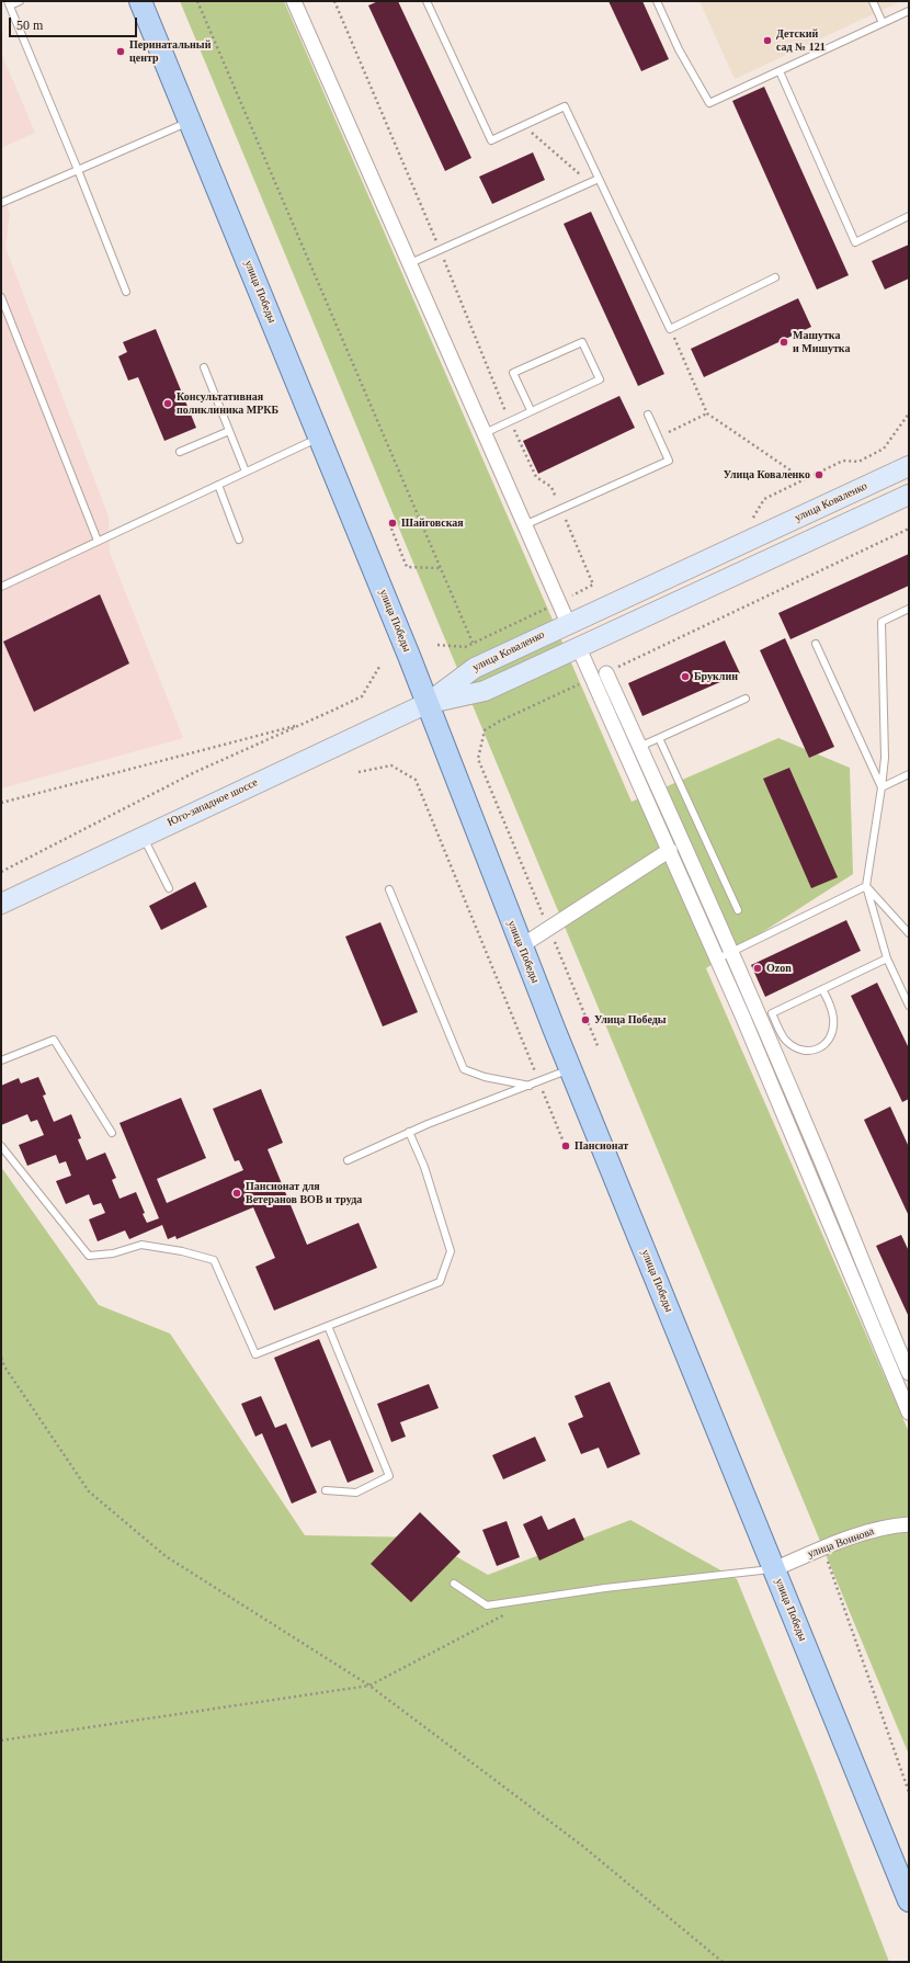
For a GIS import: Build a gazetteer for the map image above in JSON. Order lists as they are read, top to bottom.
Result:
{
  "streets": {
    "main road": ["улица Победы", "улица Коваленко", "Юго-западное шоссе"],
    "street": ["улица Воинова"]
  },
  "crossings": [
    ["улица Победы", "улица Коваленко"],
    ["улица Победы", "Юго-западное шоссе"],
    ["улица Победы", "улица Воинова"],
    ["улица Коваленко", "Юго-западное шоссе"]
  ],
  "places": [
    "Детский сад № 121",
    "Перинатальный центр",
    "Машутка и Мишутка",
    "Консультативная поликлиника МРКБ",
    "Улица Коваленко",
    "Шайговская",
    "Бруклин",
    "Ozon",
    "Улица Победы",
    "Пансионат",
    "Пансионат для Ветеранов ВОВ и труда"
  ],
  "scale_bar": "50 m"
}
